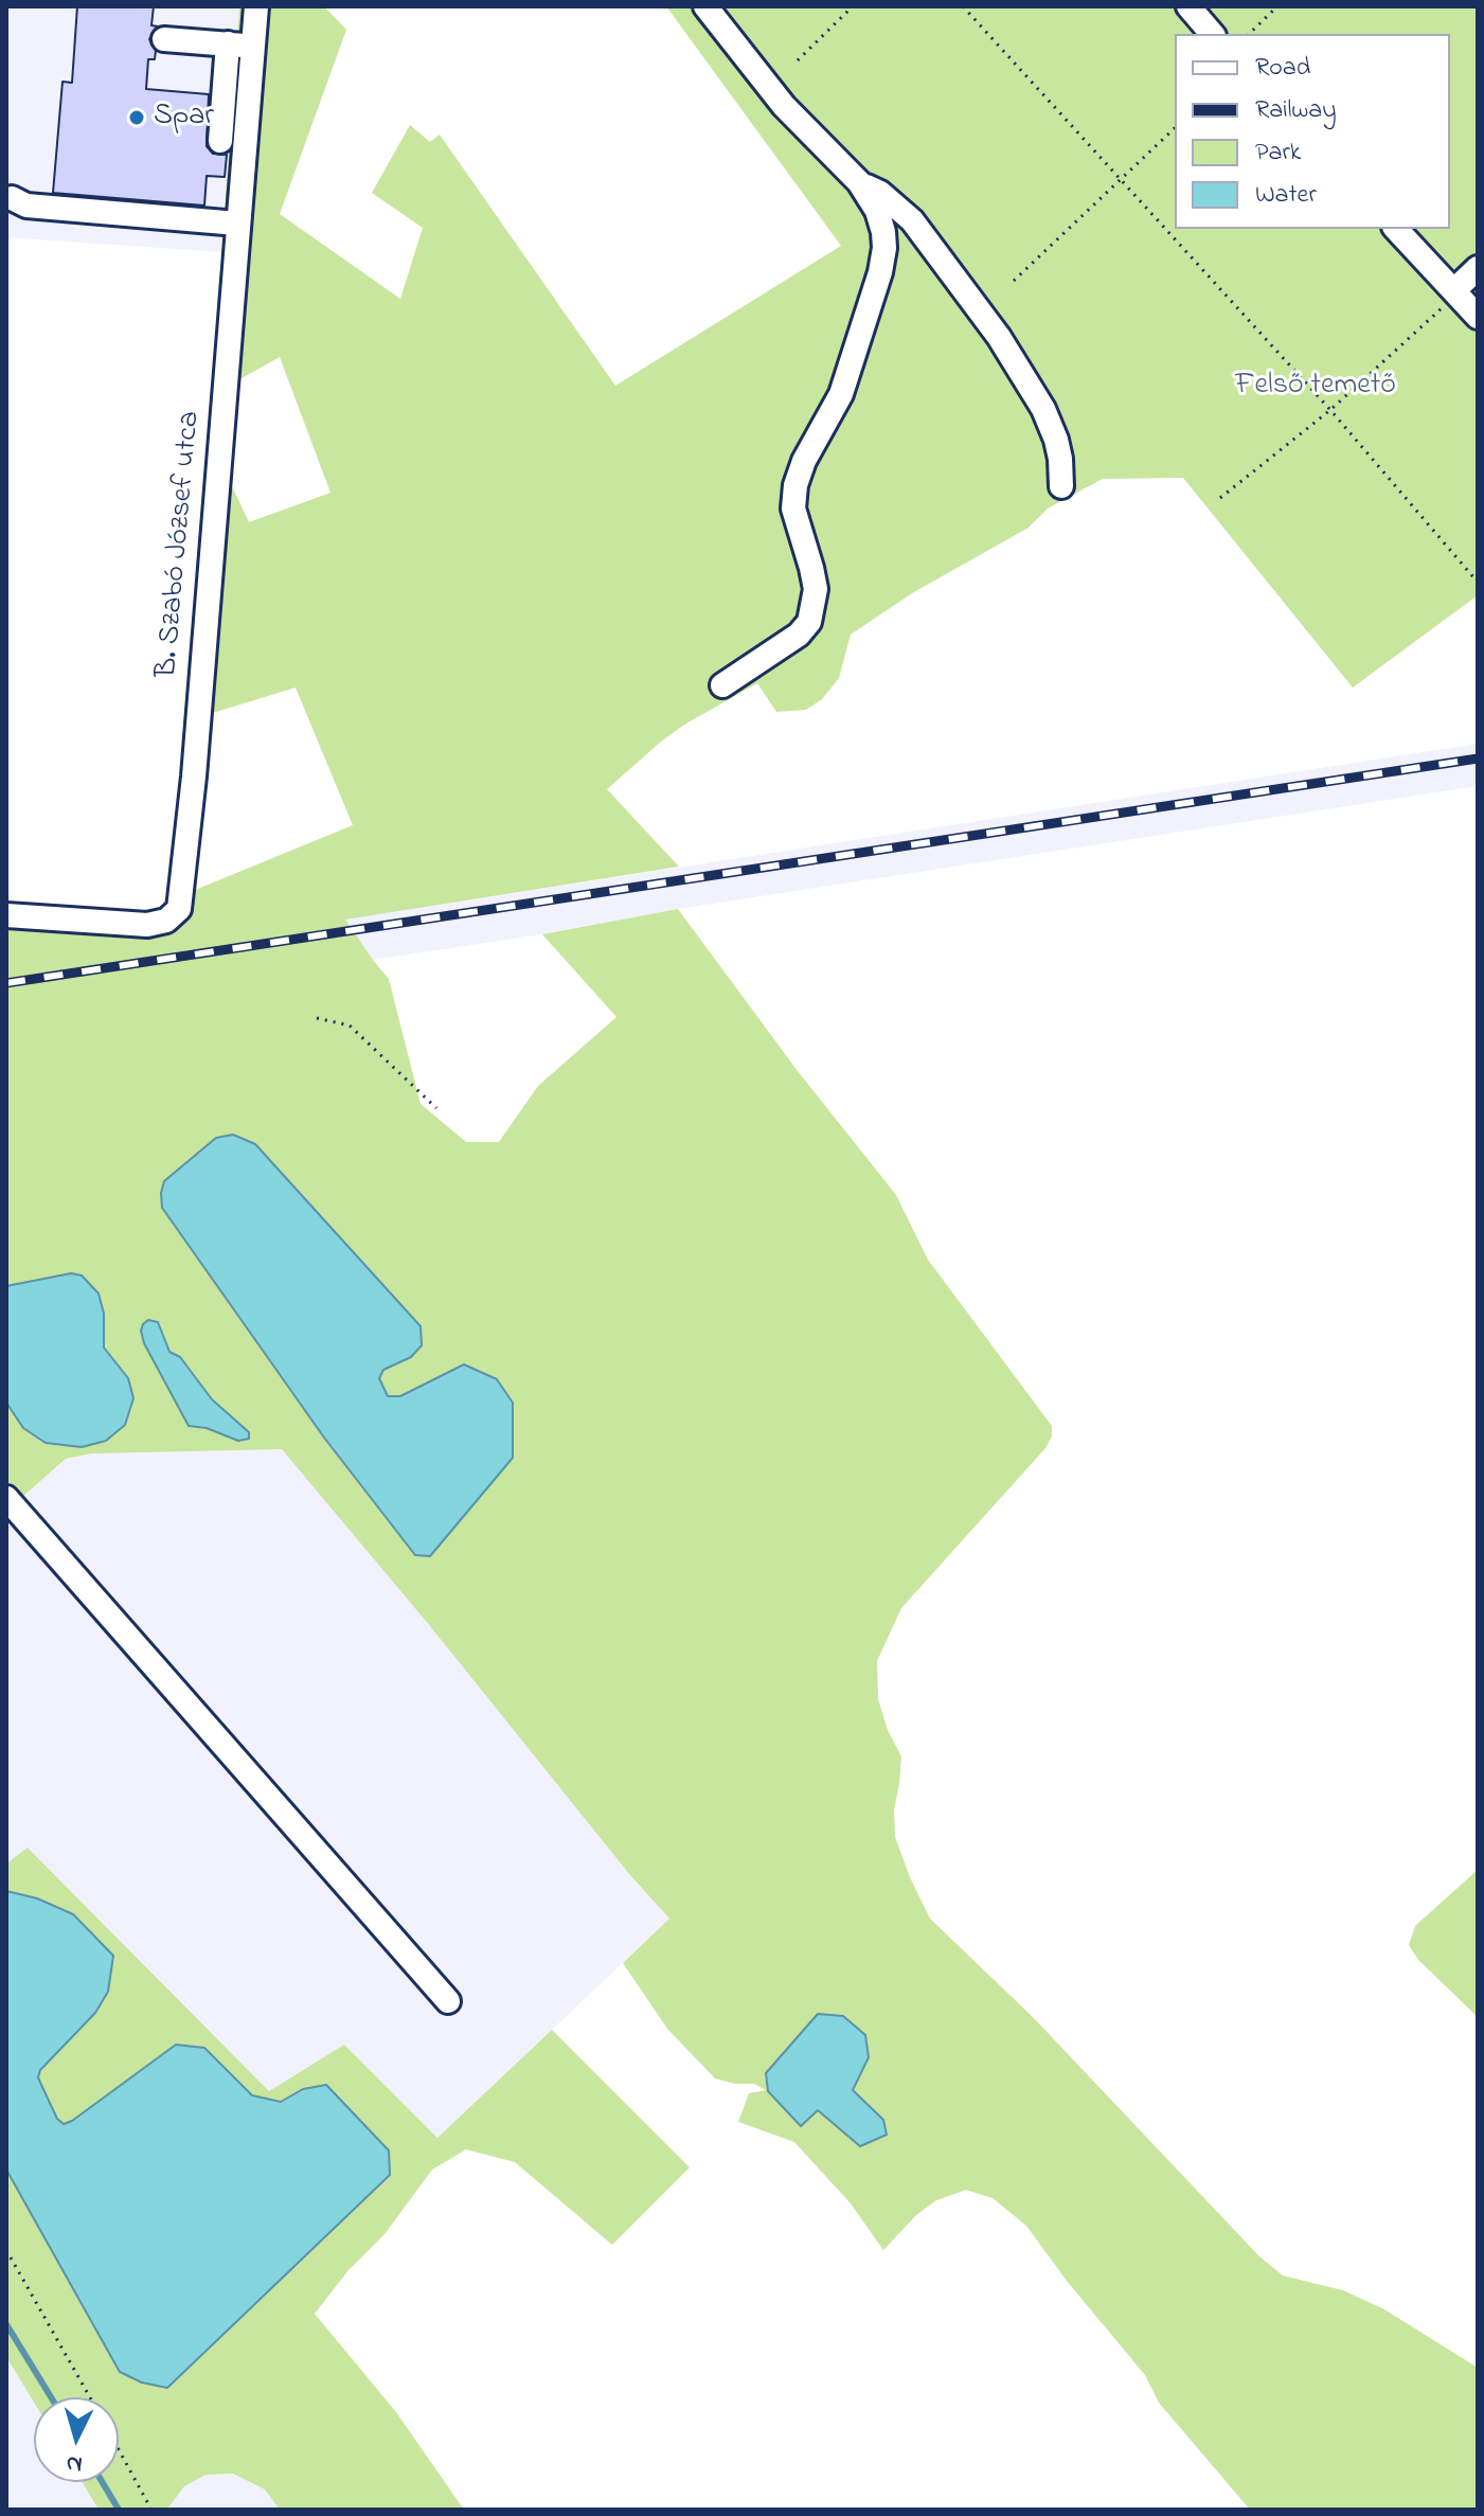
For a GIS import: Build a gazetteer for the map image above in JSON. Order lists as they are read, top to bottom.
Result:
{
  "streets": {
    "street": ["B. Szabó József utca"]
  },
  "parks": ["Felső temető"],
  "places": ["Spar"],
  "legend": [
    "Road",
    "Railway",
    "Park",
    "Water"
  ],
  "north": "bottom"
}
